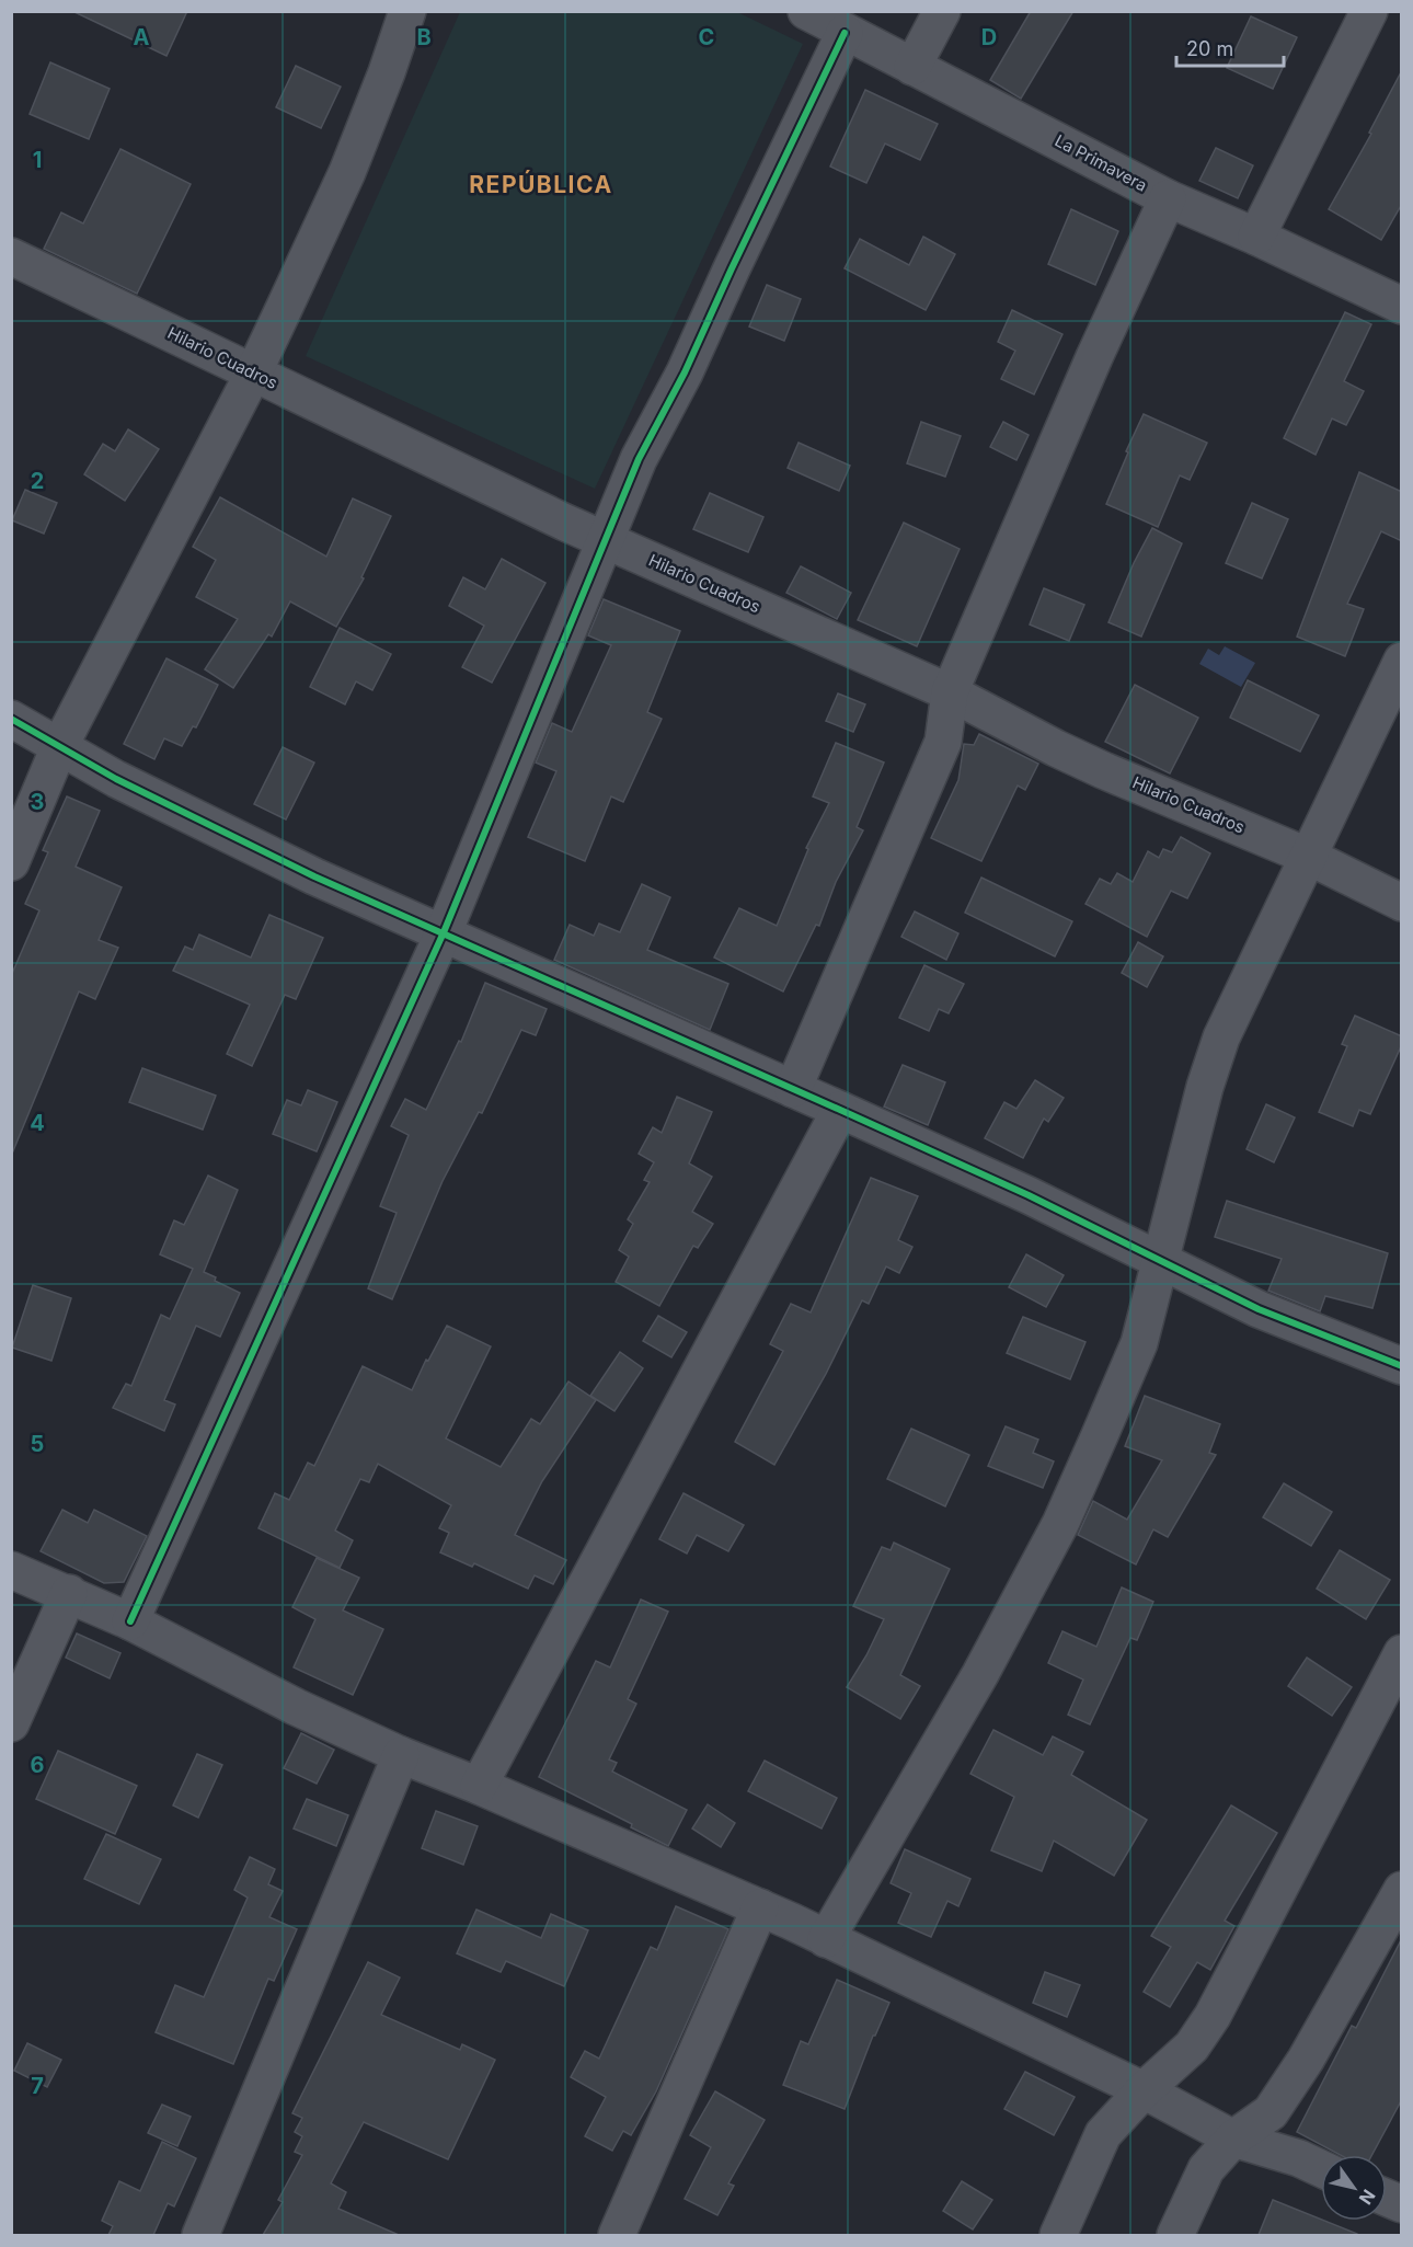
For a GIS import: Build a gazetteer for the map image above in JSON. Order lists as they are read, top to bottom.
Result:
{
  "streets": {
    "street": ["La Primavera", "Hilario Cuadros"]
  },
  "districts": ["REPÚBLICA"],
  "scale_bar": "20 m",
  "north": "bottom right",
  "grid": {
    "columns": [
      "A",
      "B",
      "C",
      "D"
    ],
    "rows": [
      "1",
      "2",
      "3",
      "4",
      "5",
      "6",
      "7"
    ]
  }
}
